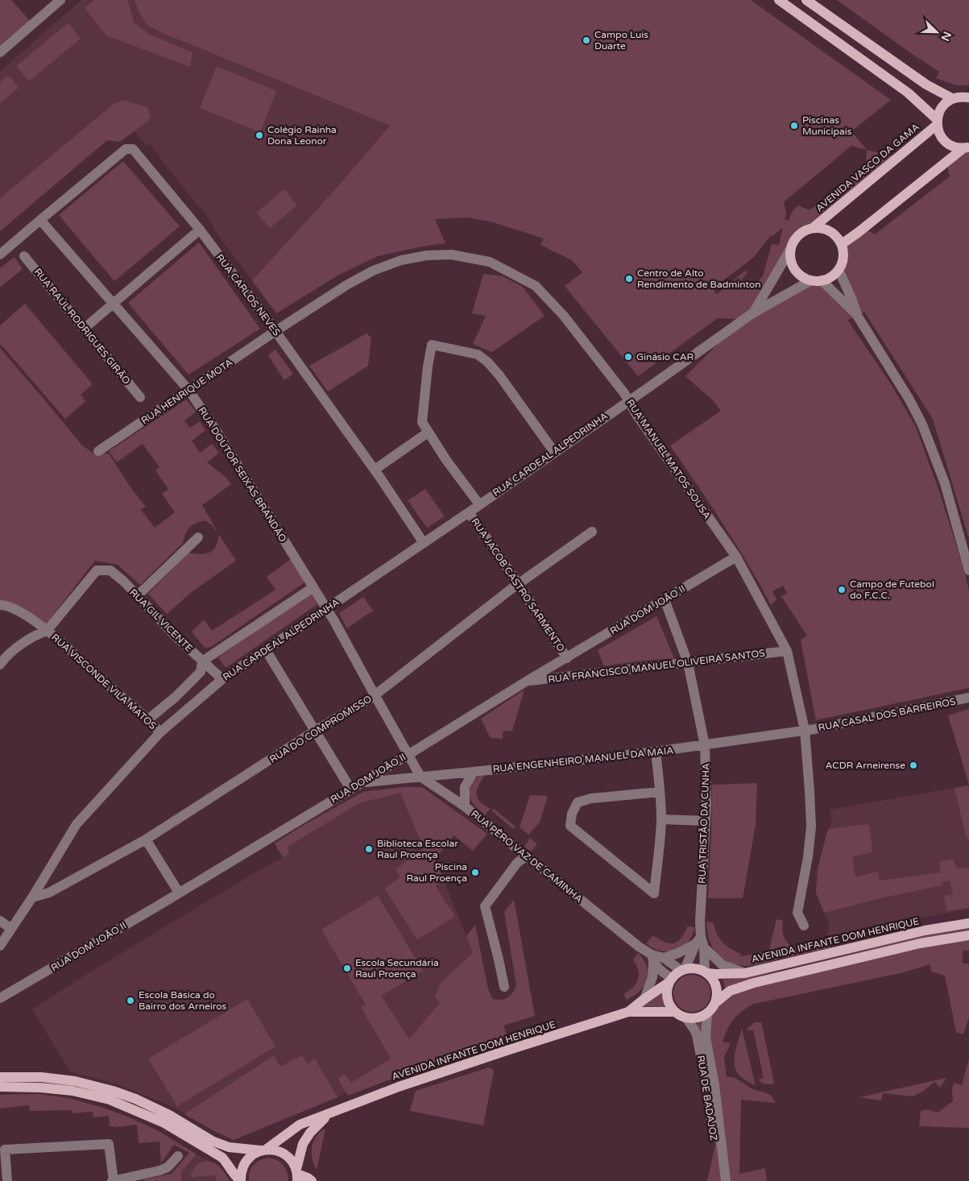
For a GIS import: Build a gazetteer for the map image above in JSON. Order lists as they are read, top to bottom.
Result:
{
  "streets": {
    "main road": ["AVENIDA VASCO DA GAMA", "AVENIDA INFANTE DOM HENRIQUE"],
    "street": [
      "RUA CARLOS NEVES",
      "RUA RAÚL RODRIGUES GIRÃO",
      "RUA HENRIQUE MOTA",
      "RUA CARDEAL ALPEDRINHA",
      "RUA MANUEL MATOS SOUSA",
      "RUA DOUTOR SEIXAS BRANDÃO",
      "RUA JACOB CASTRO SARMENTO",
      "RUA DOM JOÃO II",
      "RUA GIL VICENTE",
      "RUA FRANCISCO MANUEL OLIVEIRA SANTOS",
      "RUA VISCONDE VILA MATOS",
      "RUA CASAL DOS BARREIROS",
      "RUA DO COMPROMISSO",
      "RUA ENGENHEIRO MANUEL DA MAIA",
      "RUA TRISTÃO DA CUNHA",
      "RUA PÊRO VAZ DE CAMINHA",
      "RUA DE BADAJOZ"
    ]
  },
  "crossings": [
    ["RUA CARLOS NEVES", "RUA HENRIQUE MOTA"],
    ["RUA CARLOS NEVES", "RUA CARDEAL ALPEDRINHA"],
    ["RUA CARLOS NEVES", "RUA MANUEL MATOS SOUSA"],
    ["RUA CARLOS NEVES", "RUA DOUTOR SEIXAS BRANDÃO"],
    ["RUA HENRIQUE MOTA", "RUA MANUEL MATOS SOUSA"],
    ["RUA HENRIQUE MOTA", "RUA DOUTOR SEIXAS BRANDÃO"],
    ["RUA CARDEAL ALPEDRINHA", "RUA MANUEL MATOS SOUSA"],
    ["RUA CARDEAL ALPEDRINHA", "RUA DOUTOR SEIXAS BRANDÃO"],
    ["RUA CARDEAL ALPEDRINHA", "RUA JACOB CASTRO SARMENTO"],
    ["RUA CARDEAL ALPEDRINHA", "RUA GIL VICENTE"],
    ["RUA CARDEAL ALPEDRINHA", "RUA VISCONDE VILA MATOS"],
    ["RUA CARDEAL ALPEDRINHA", "RUA DO COMPROMISSO"],
    ["RUA MANUEL MATOS SOUSA", "RUA DOM JOÃO II"],
    ["RUA MANUEL MATOS SOUSA", "RUA FRANCISCO MANUEL OLIVEIRA SANTOS"],
    ["RUA MANUEL MATOS SOUSA", "RUA CASAL DOS BARREIROS"],
    ["RUA MANUEL MATOS SOUSA", "RUA ENGENHEIRO MANUEL DA MAIA"],
    ["RUA DOUTOR SEIXAS BRANDÃO", "RUA DOM JOÃO II"],
    ["RUA DOUTOR SEIXAS BRANDÃO", "RUA DO COMPROMISSO"],
    ["RUA DOUTOR SEIXAS BRANDÃO", "RUA PÊRO VAZ DE CAMINHA"],
    ["RUA JACOB CASTRO SARMENTO", "RUA DOM JOÃO II"],
    ["RUA JACOB CASTRO SARMENTO", "RUA DO COMPROMISSO"],
    ["RUA DOM JOÃO II", "RUA FRANCISCO MANUEL OLIVEIRA SANTOS"],
    ["RUA DOM JOÃO II", "RUA ENGENHEIRO MANUEL DA MAIA"],
    ["RUA DOM JOÃO II", "RUA TRISTÃO DA CUNHA"],
    ["RUA DOM JOÃO II", "RUA PÊRO VAZ DE CAMINHA"],
    ["RUA GIL VICENTE", "RUA VISCONDE VILA MATOS"],
    ["RUA FRANCISCO MANUEL OLIVEIRA SANTOS", "RUA TRISTÃO DA CUNHA"],
    ["RUA CASAL DOS BARREIROS", "RUA ENGENHEIRO MANUEL DA MAIA"],
    ["RUA ENGENHEIRO MANUEL DA MAIA", "RUA TRISTÃO DA CUNHA"],
    ["RUA ENGENHEIRO MANUEL DA MAIA", "RUA PÊRO VAZ DE CAMINHA"],
    ["RUA TRISTÃO DA CUNHA", "AVENIDA INFANTE DOM HENRIQUE"],
    ["RUA TRISTÃO DA CUNHA", "RUA DE BADAJOZ"],
    ["AVENIDA INFANTE DOM HENRIQUE", "RUA DE BADAJOZ"]
  ],
  "places": [
    "Campo Luís Duarte",
    "Piscinas Municipais",
    "Colégio Rainha Dona Leonor",
    "Centro de Alto Rendimento de Badminton",
    "Ginásio CAR",
    "Campo de Futebol do F.C.C.",
    "ACDR Arneirense",
    "Biblioteca Escolar Raul Proença",
    "Piscina Raul Proença",
    "Escola Secundária Raul Proença",
    "Escola Básica do Bairro dos Arneiros"
  ],
  "north": "bottom right"
}
